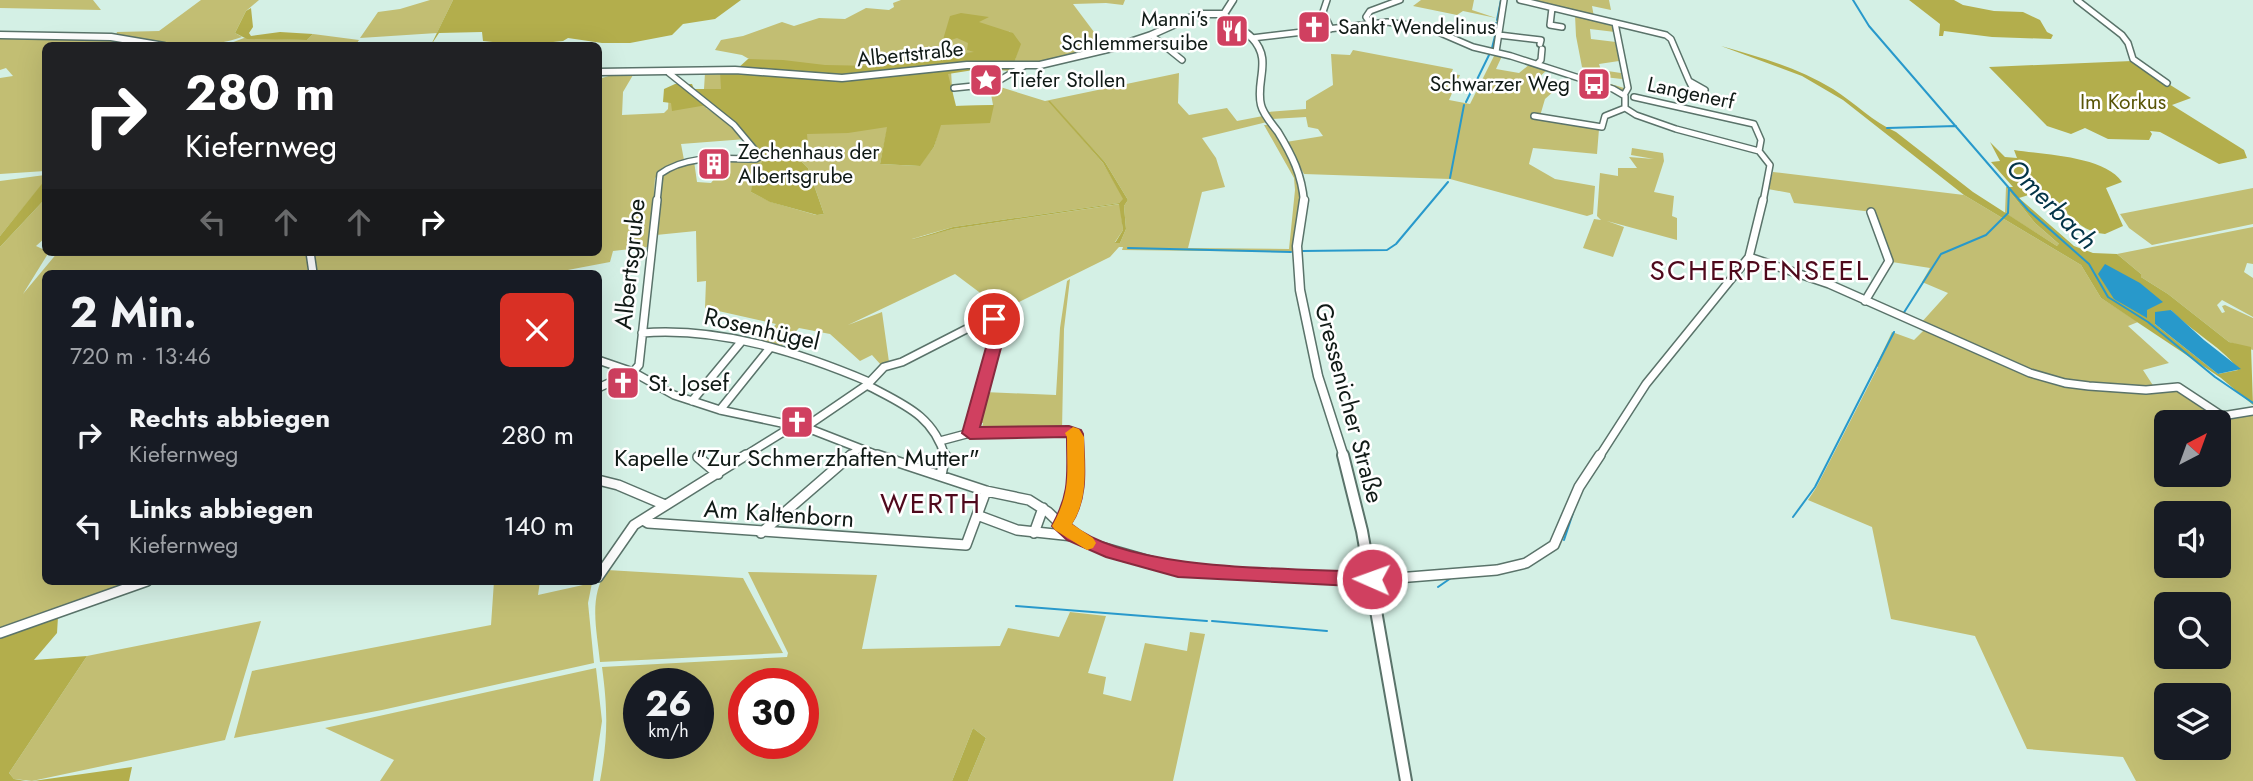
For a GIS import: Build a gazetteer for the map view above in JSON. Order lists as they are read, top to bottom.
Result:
{
  "streets": {
    "main road": ["Albertstraße", "Gressenicher Straße"],
    "street": [
      "Langenerf",
      "Albertsgrube",
      "Rosenhügel",
      "Am Kaltenborn"
    ]
  },
  "crossings": [
    ["Albertstraße", "Albertsgrube"],
    ["Albertsgrube", "Rosenhügel"]
  ],
  "districts": ["SCHERPENSEEL", "WERTH"],
  "water": ["Omerbach"],
  "parks": ["Im Korkus"],
  "places": {
    "church": ["Sankt Wendelinus", "St. Josef", "Kapelle \"Zur Schmerzhaften Mutter\""],
    "restaurant": ["Manni's Schlemmersuibe"],
    "place": ["Tiefer Stollen"],
    "bus stop": ["Schwarzer Weg"],
    "building": ["Zechenhaus der Albertsgrube"]
  },
  "north": "top right",
  "page": {
    "turn": ["280 m", "Kiefernweg"],
    "heading": ["2 Min.", "720 m · 13:46"],
    "list": [
      {
        "name": "Rechts abbiegen",
        "note": "Kiefernweg",
        "value": "280 m"
      },
      {
        "name": "Links abbiegen",
        "note": "Kiefernweg",
        "value": "140 m"
      }
    ],
    "speed": "26 km/h",
    "limit": "30"
  }
}
